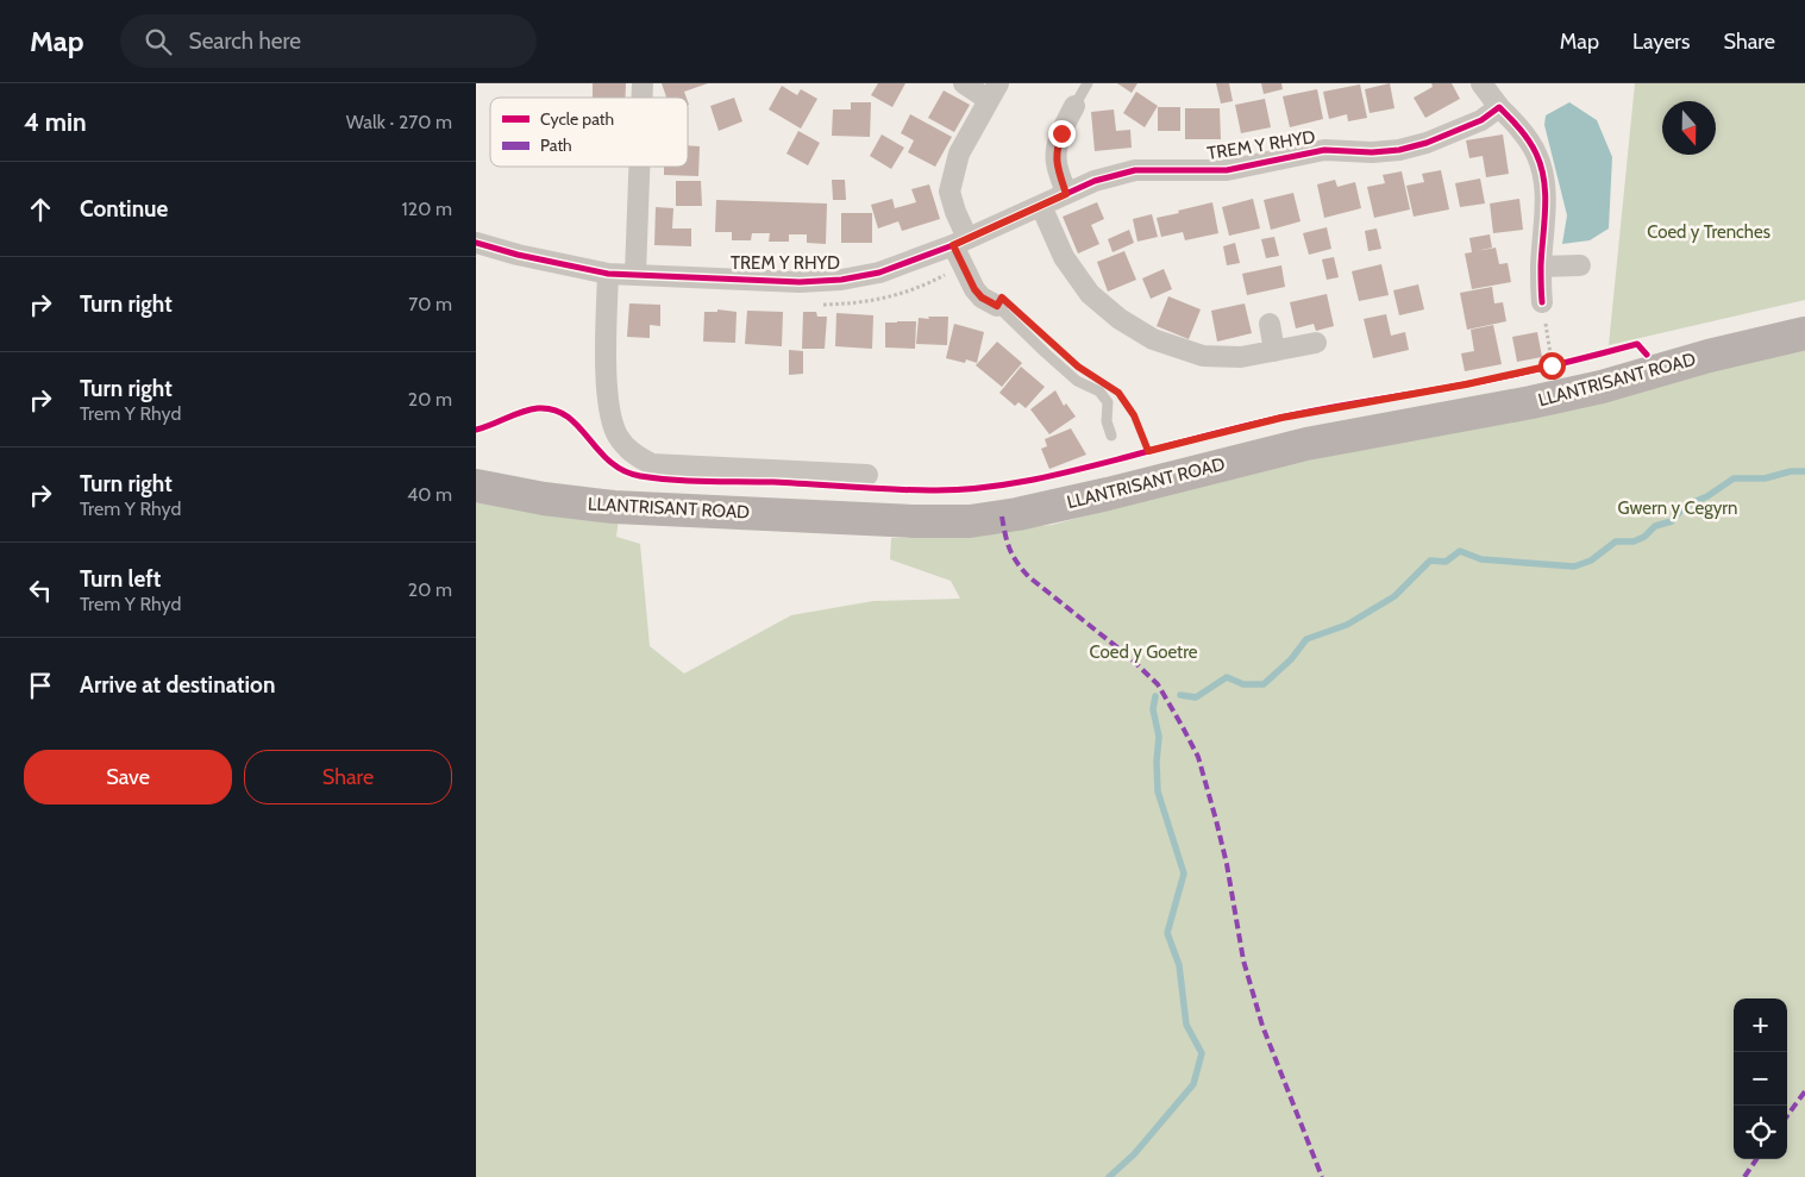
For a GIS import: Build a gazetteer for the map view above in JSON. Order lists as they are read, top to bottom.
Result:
{
  "streets": {
    "main road": ["LLANTRISANT ROAD"],
    "street": ["TREM Y RHYD"]
  },
  "parks": ["Coed y Trenches", "Gwern y Cegyrn", "Coed y Goetre"],
  "legend": ["Cycle path", "Path"],
  "north": "bottom",
  "page": {
    "header": "Map",
    "search": "Search here",
    "nav": ["Map", "Layers", "Share"],
    "heading": ["4 min", "Walk · 270 m"],
    "list": [
      ["Continue", "120 m"],
      ["Turn right", "70 m"],
      ["Turn right", "Trem Y Rhyd", "20 m"],
      ["Turn right", "Trem Y Rhyd", "40 m"],
      ["Turn left", "Trem Y Rhyd", "20 m"],
      "Arrive at destination"
    ],
    "buttons": ["Save", "Share"],
    "map_buttons": ["+", "−"]
  }
}
